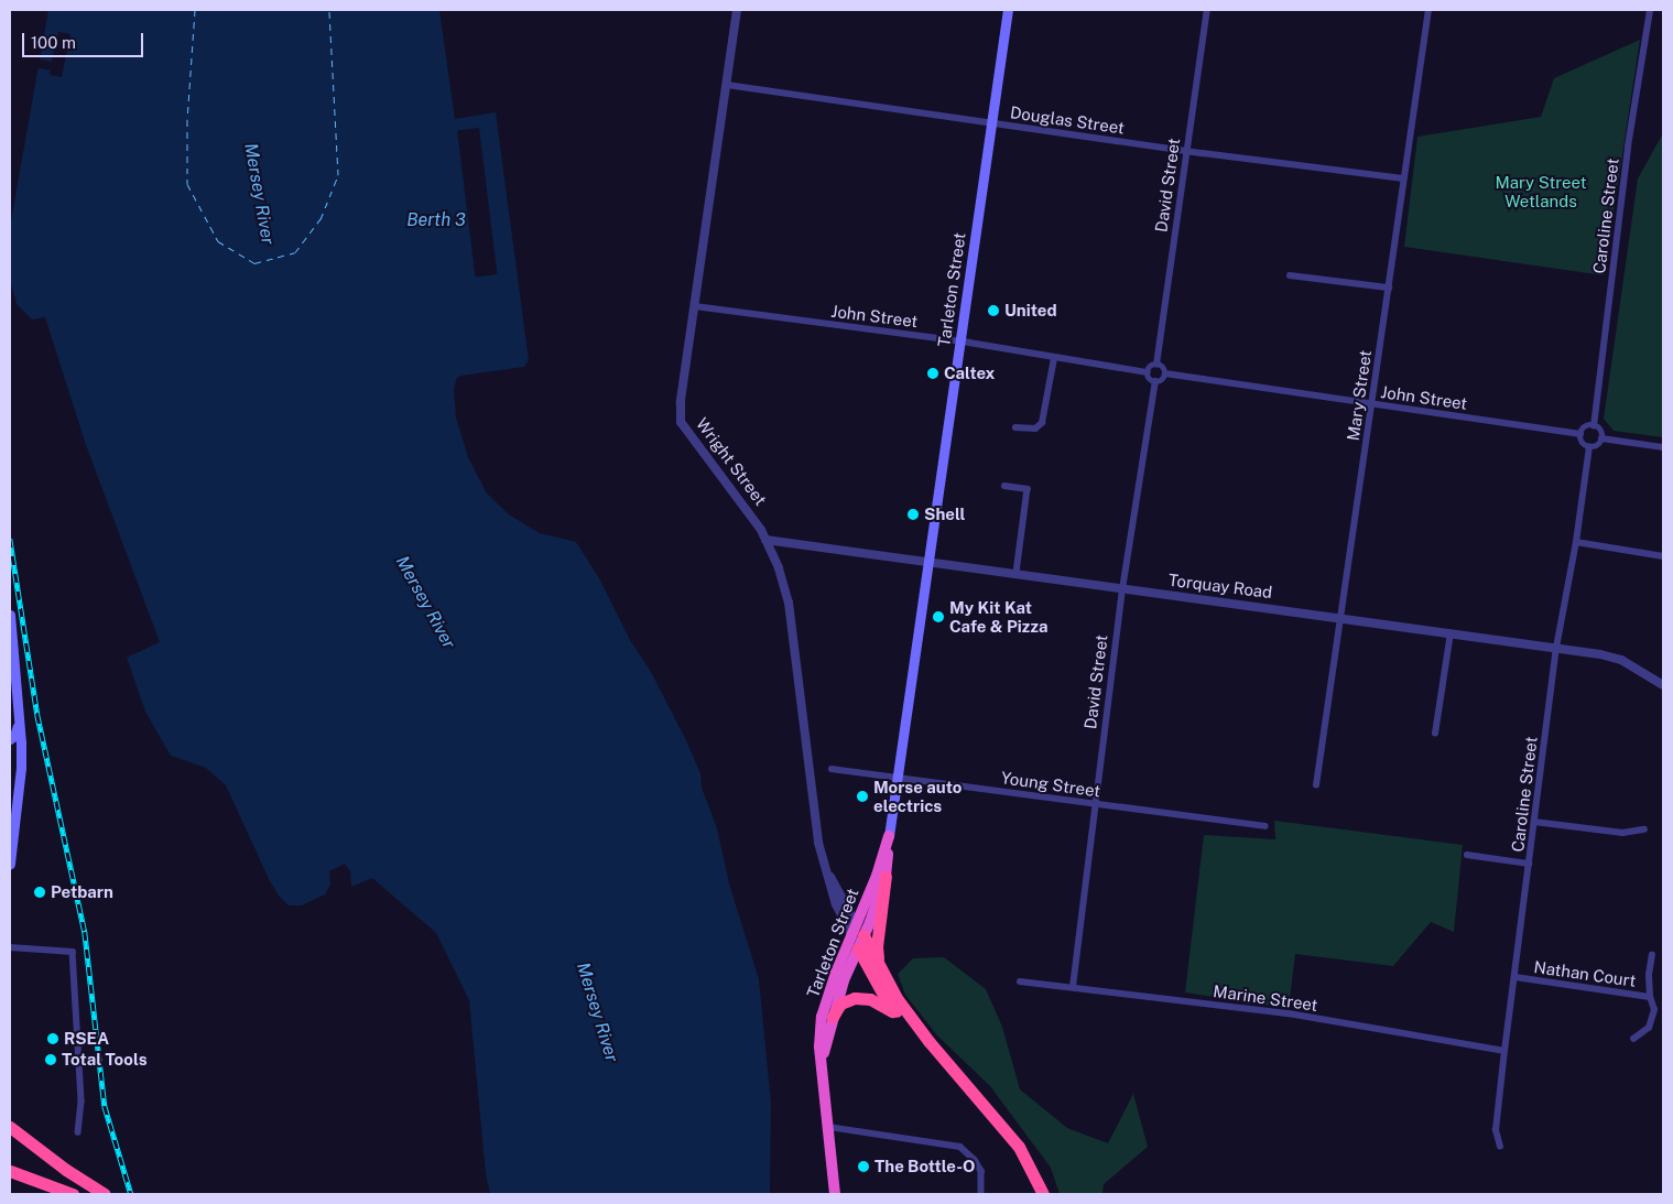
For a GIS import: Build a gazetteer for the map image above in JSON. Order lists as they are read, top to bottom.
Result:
{
  "streets": {
    "highway": ["Tarleton Street"],
    "street": [
      "Douglas Street",
      "David Street",
      "Caroline Street",
      "John Street",
      "Mary Street",
      "Wright Street",
      "Torquay Road",
      "Young Street",
      "Nathan Court",
      "Marine Street"
    ]
  },
  "crossings": [
    ["Douglas Street", "David Street"],
    ["Douglas Street", "Tarleton Street"],
    ["Douglas Street", "Mary Street"],
    ["Douglas Street", "Wright Street"],
    ["David Street", "John Street"],
    ["David Street", "Torquay Road"],
    ["David Street", "Young Street"],
    ["David Street", "Marine Street"],
    ["Caroline Street", "John Street"],
    ["Caroline Street", "Torquay Road"],
    ["Caroline Street", "Nathan Court"],
    ["Caroline Street", "Marine Street"],
    ["Tarleton Street", "John Street"],
    ["Tarleton Street", "Wright Street"],
    ["Tarleton Street", "Torquay Road"],
    ["Tarleton Street", "Young Street"],
    ["John Street", "Mary Street"],
    ["John Street", "Wright Street"],
    ["Mary Street", "Torquay Road"],
    ["Wright Street", "Torquay Road"]
  ],
  "water": ["Mersey River", "Berth 3"],
  "parks": ["Mary Street Wetlands"],
  "places": [
    "United",
    "Caltex",
    "Shell",
    "My Kit Kat Cafe & Pizza",
    "Morse auto electrics",
    "Petbarn",
    "RSEA",
    "Total Tools",
    "The Bottle-O"
  ],
  "scale_bar": "100 m"
}
